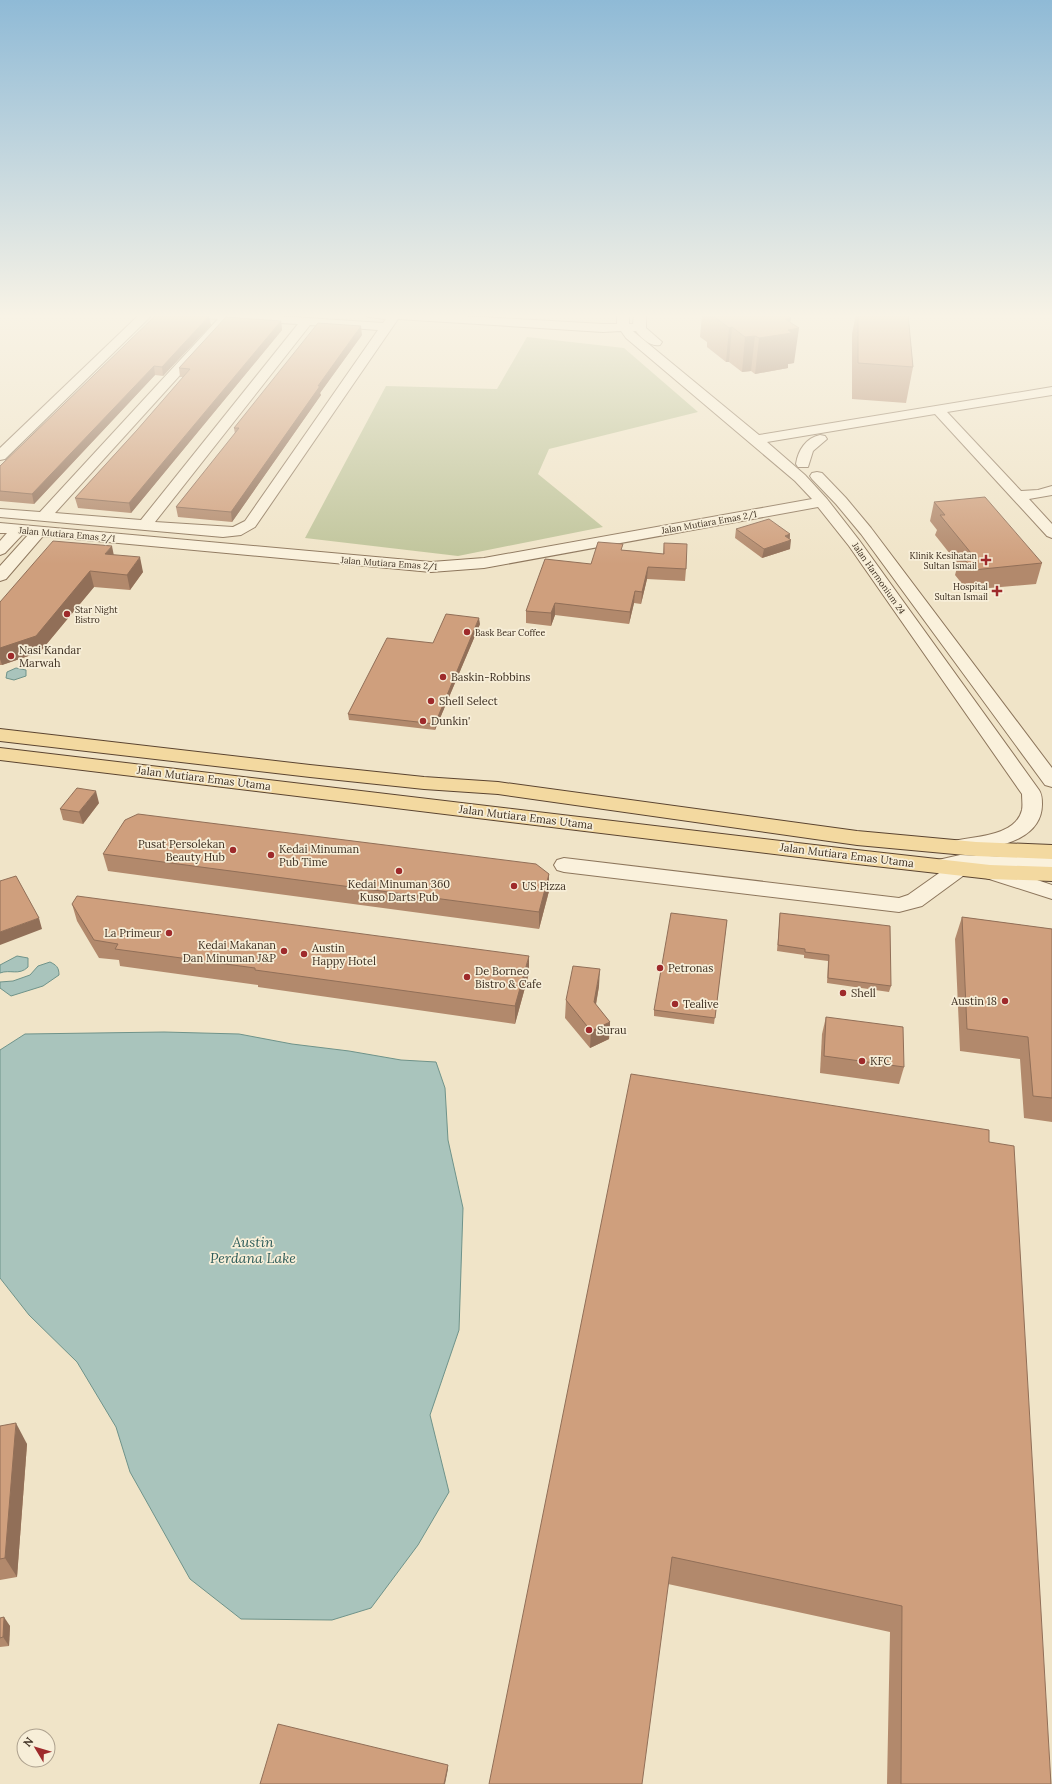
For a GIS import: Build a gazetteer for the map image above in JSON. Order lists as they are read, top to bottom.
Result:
{
  "streets": {
    "main road": ["Jalan Mutiara Emas Utama"],
    "street": ["Jalan Mutiara Emas 2/1", "Jalan Harmonium 24"]
  },
  "crossings": [
    ["Jalan Mutiara Emas 2/1", "Jalan Harmonium 24"],
    ["Jalan Harmonium 24", "Jalan Mutiara Emas Utama"]
  ],
  "water": ["Austin Perdana Lake"],
  "places": {
    "health": ["Klinik Kesihatan Sultan Ismail", "Hospital Sultan Ismail"],
    "other": [
      "Star Night Bistro",
      "Bask Bear Coffee",
      "Nasi Kandar Marwah",
      "Baskin-Robbins",
      "Shell Select",
      "Dunkin'",
      "Pusat Persolekan Beauty Hub",
      "Kedai Minuman Pub Time",
      "Kedai Minuman 360 Kuso Darts Pub",
      "US Pizza",
      "La Primeur",
      "Kedai Makanan Dan Minuman J&P",
      "Austin Happy Hotel",
      "Petronas",
      "De Borneo Bistro & Cafe",
      "Shell",
      "Austin 18",
      "Tealive",
      "Surau",
      "KFC"
    ]
  },
  "north": "top left"
}
